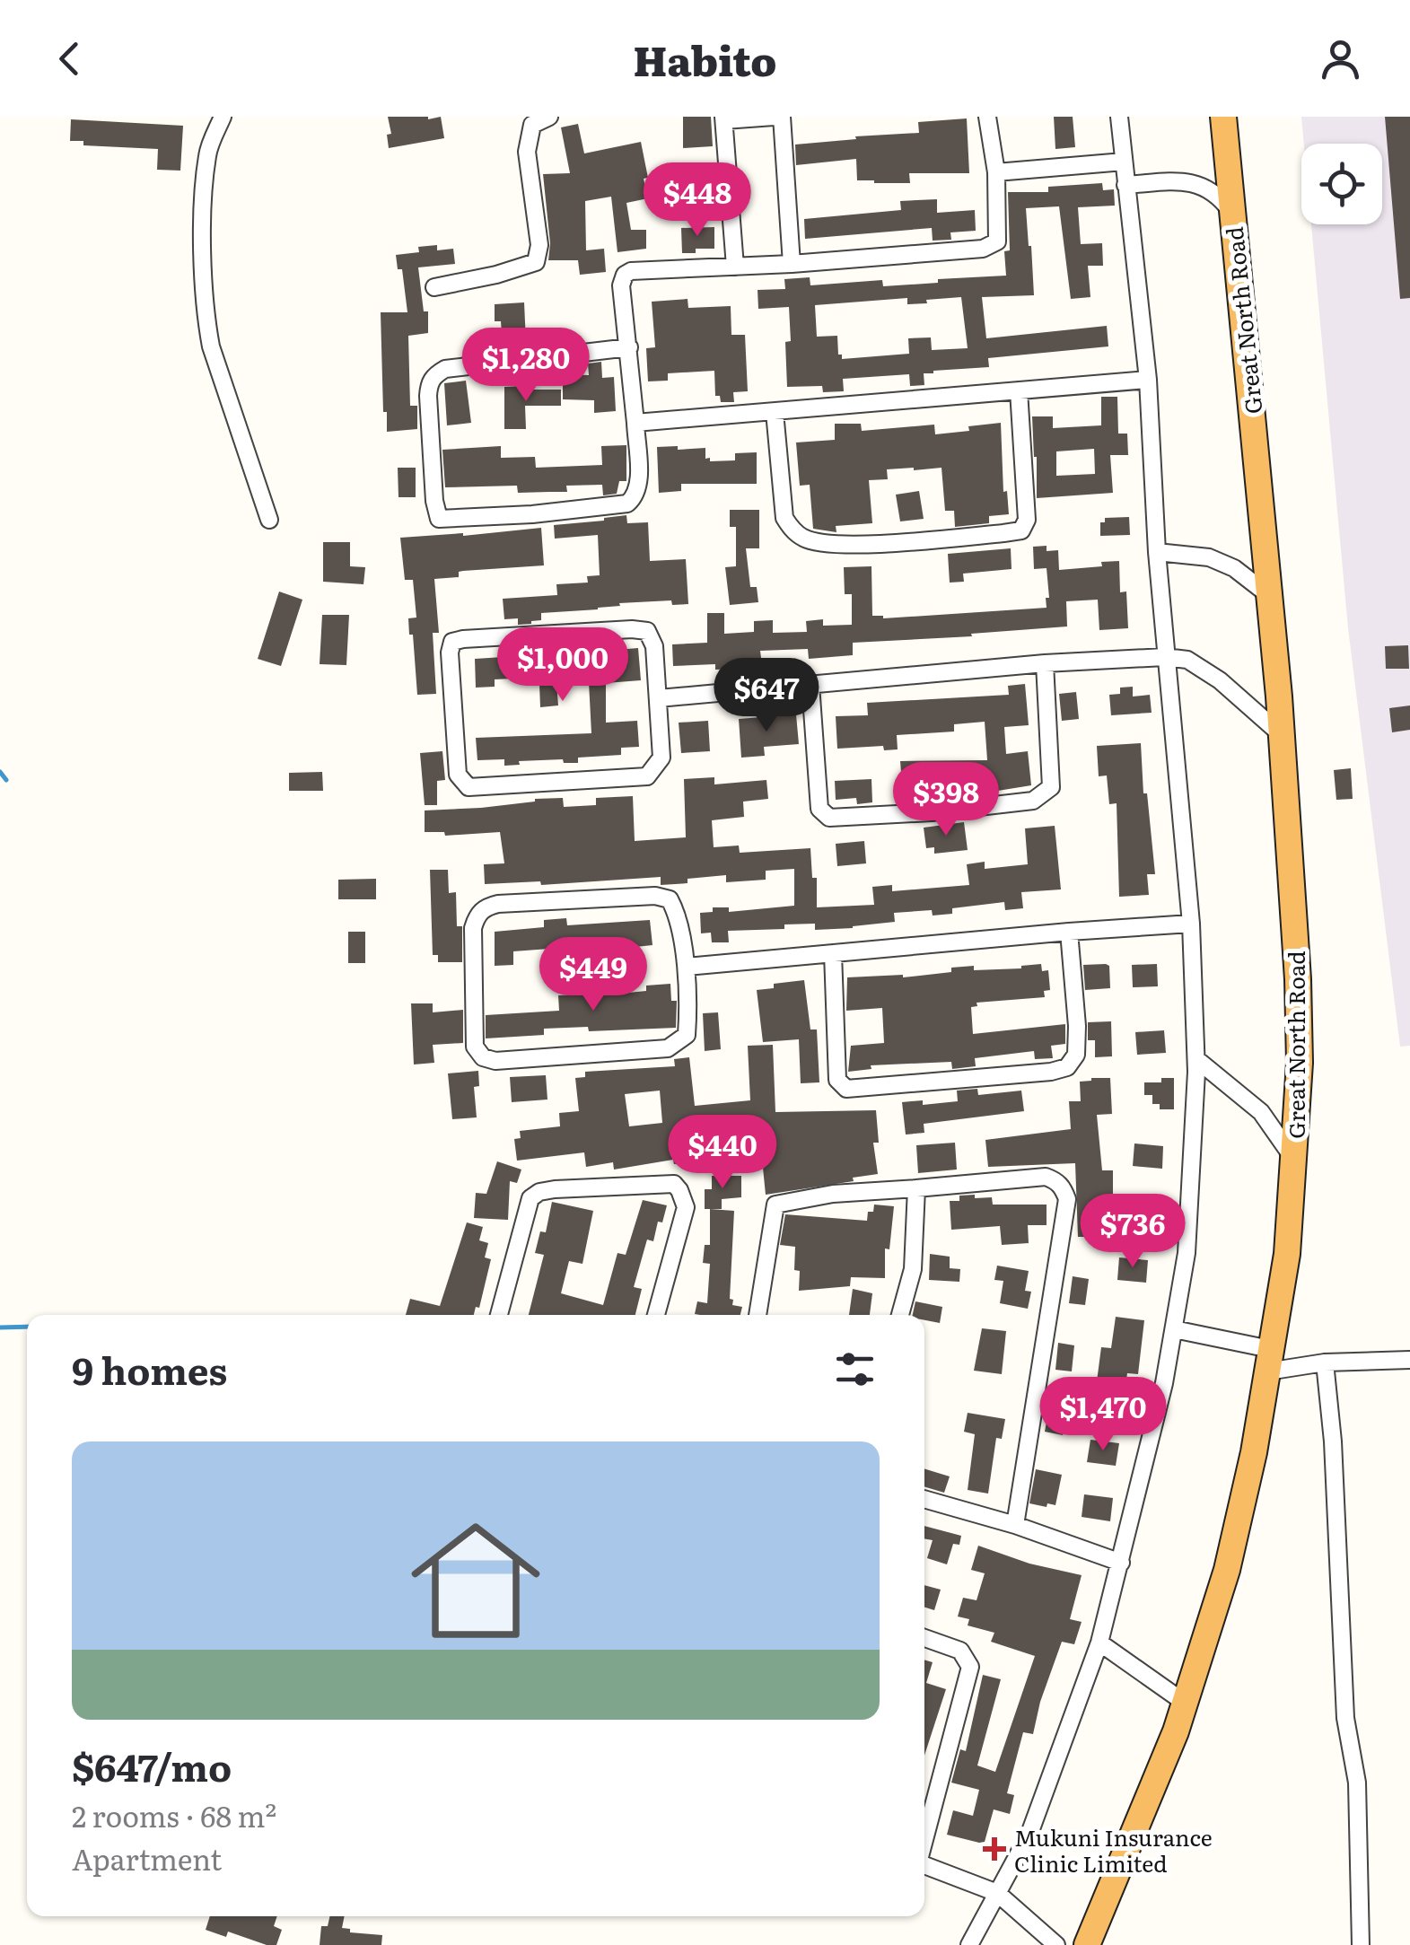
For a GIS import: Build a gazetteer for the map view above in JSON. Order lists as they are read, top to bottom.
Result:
{
  "streets": {
    "highway": ["Great North Road"]
  },
  "places": {
    "health": ["Mukuni Insurance Clinic Limited"]
  },
  "page": {
    "header": "Habito",
    "price": [
      "$448",
      "$1,280",
      "$1,000",
      "$647",
      "$398",
      "$449",
      "$440",
      "$736",
      "$1,470"
    ],
    "heading": "9 homes",
    "list": [
      {
        "name": "$647/mo",
        "note": "2 rooms · 68 m² · Apartment"
      }
    ]
  }
}
